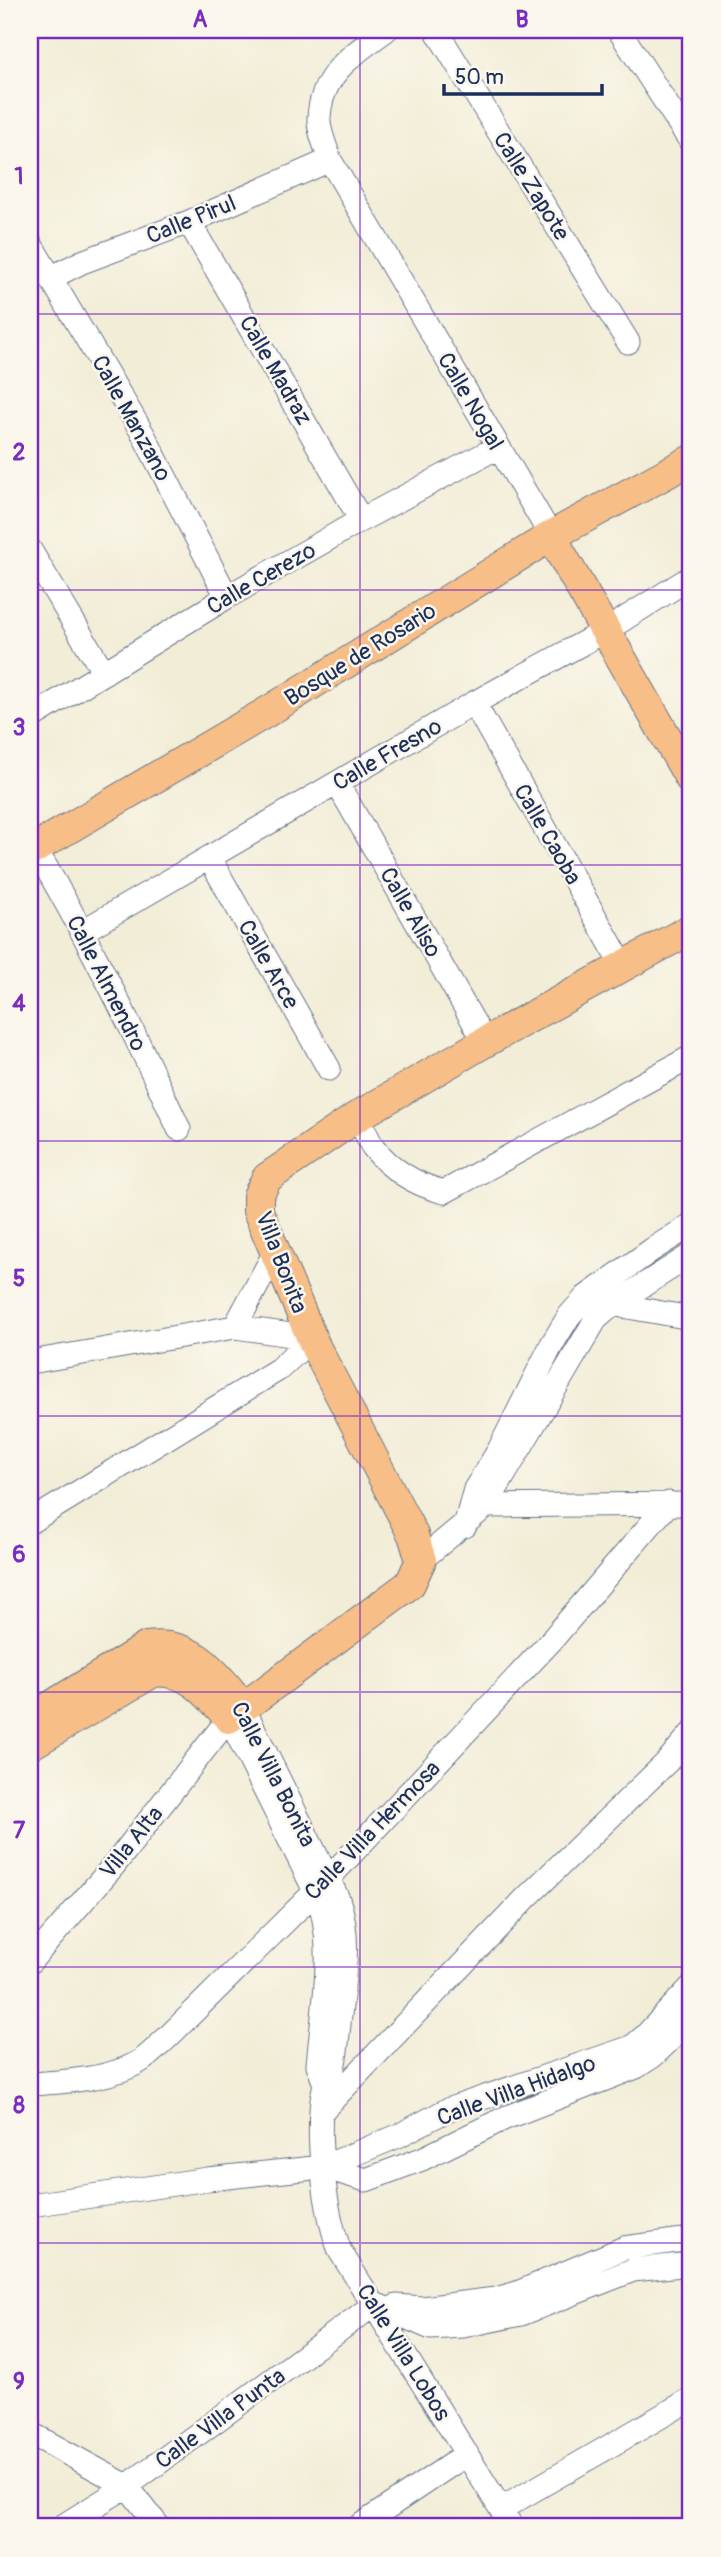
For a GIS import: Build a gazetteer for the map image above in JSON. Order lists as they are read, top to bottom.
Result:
{
  "streets": {
    "main road": [
      "Calle Nogal",
      "Bosque de Rosario",
      "Villa Bonita",
      "Calle Villa Bonita"
    ],
    "street": [
      "Calle Zapote",
      "Calle Pirul",
      "Calle Madraz",
      "Calle Manzano",
      "Calle Cerezo",
      "Calle Fresno",
      "Calle Caoba",
      "Calle Aliso",
      "Calle Arce",
      "Calle Almendro",
      "Calle Villa Hermosa",
      "Villa Alta",
      "Calle Villa Hidalgo",
      "Calle Villa Lobos",
      "Calle Villa Punta"
    ]
  },
  "crossings": [
    ["Calle Pirul", "Calle Madraz"],
    ["Calle Pirul", "Calle Nogal"],
    ["Calle Pirul", "Calle Manzano"],
    ["Calle Madraz", "Calle Cerezo"],
    ["Calle Nogal", "Calle Cerezo"],
    ["Calle Nogal", "Bosque de Rosario"],
    ["Calle Nogal", "Calle Fresno"],
    ["Calle Manzano", "Calle Cerezo"],
    ["Bosque de Rosario", "Calle Almendro"],
    ["Calle Fresno", "Calle Caoba"],
    ["Calle Fresno", "Calle Aliso"],
    ["Calle Fresno", "Calle Arce"],
    ["Calle Fresno", "Calle Almendro"],
    ["Calle Caoba", "Villa Bonita"],
    ["Calle Aliso", "Villa Bonita"],
    ["Calle Villa Bonita", "Calle Villa Hermosa"],
    ["Calle Villa Bonita", "Villa Alta"],
    ["Calle Villa Bonita", "Calle Villa Hidalgo"],
    ["Calle Villa Bonita", "Calle Villa Lobos"],
    ["Calle Villa Hidalgo", "Calle Villa Lobos"],
    ["Calle Villa Lobos", "Calle Villa Punta"]
  ],
  "scale_bar": "50 m",
  "grid": {
    "columns": ["A", "B"],
    "rows": [
      "1",
      "2",
      "3",
      "4",
      "5",
      "6",
      "7",
      "8",
      "9"
    ]
  }
}
